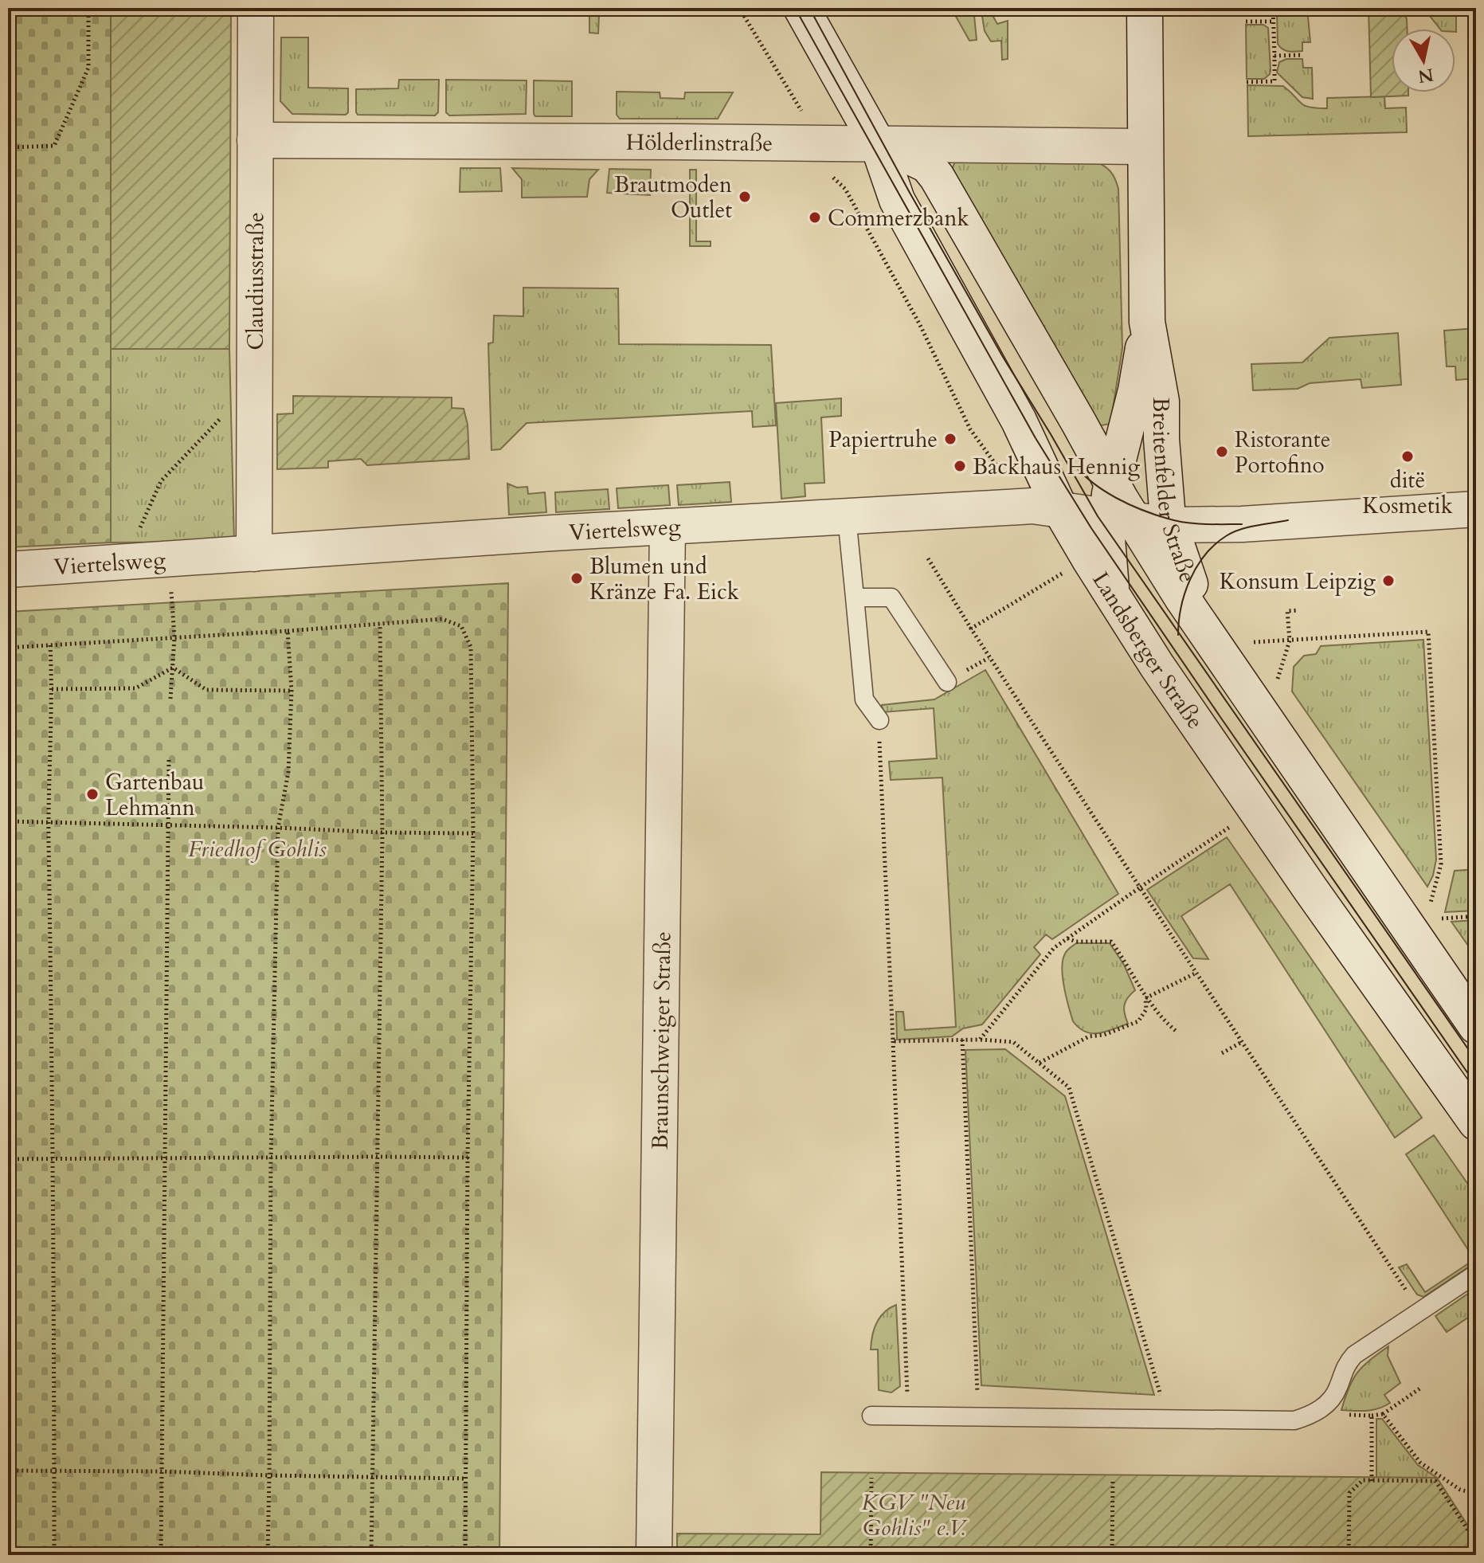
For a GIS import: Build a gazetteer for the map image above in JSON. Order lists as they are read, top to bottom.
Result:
{
  "streets": {
    "street": [
      "Hölderlinstraße",
      "Claudiusstraße",
      "Breitenfelder Straße",
      "Viertelsweg",
      "Landsberger Straße",
      "Braunschweiger Straße"
    ]
  },
  "crossings": [
    ["Hölderlinstraße", "Claudiusstraße"],
    ["Hölderlinstraße", "Breitenfelder Straße"],
    ["Hölderlinstraße", "Landsberger Straße"],
    ["Claudiusstraße", "Viertelsweg"],
    ["Breitenfelder Straße", "Viertelsweg"],
    ["Viertelsweg", "Landsberger Straße"],
    ["Viertelsweg", "Braunschweiger Straße"]
  ],
  "parks": ["Friedhof Gohlis", "KGV \"Neu Gohlis\" e.V."],
  "places": [
    "Brautmoden Outlet",
    "Commerzbank",
    "Papiertruhe",
    "Ristorante Portofino",
    "ditë Kosmetik",
    "Backhaus Hennig",
    "Blumen und Kränze Fa. Eick",
    "Konsum Leipzig",
    "Gartenbau Lehmann"
  ],
  "north": "bottom"
}
